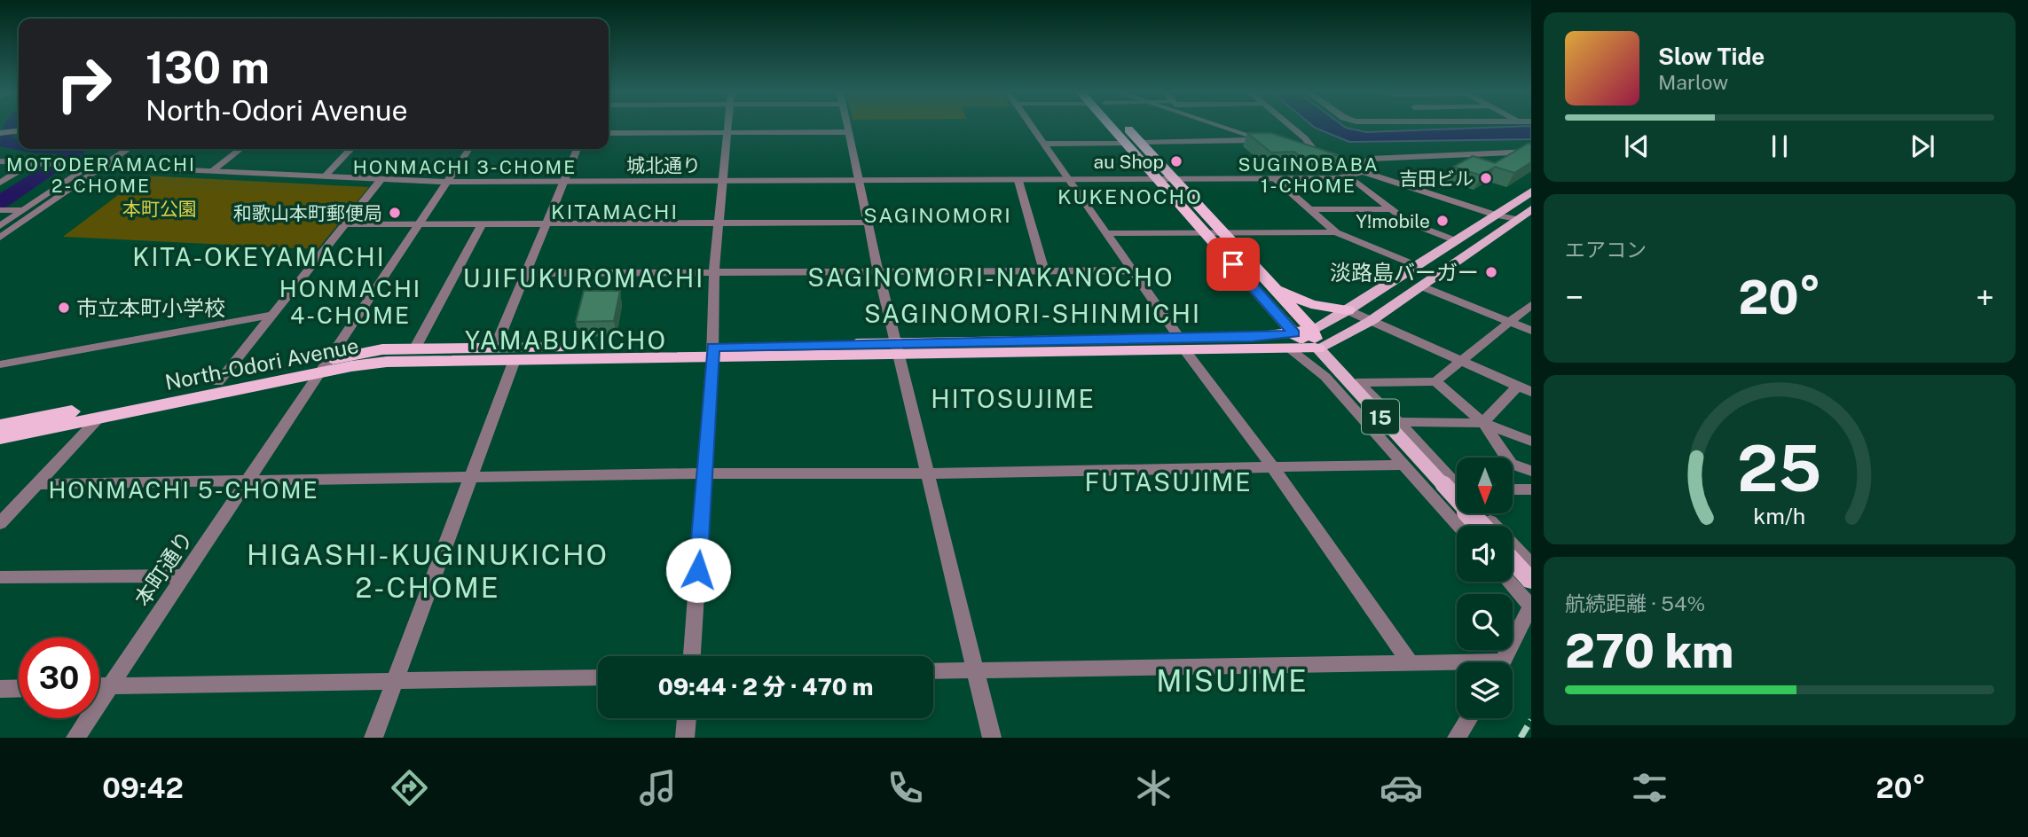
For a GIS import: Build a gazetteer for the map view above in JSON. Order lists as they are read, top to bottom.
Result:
{
  "streets": {
    "highway": ["North-Odori Avenue"],
    "main road": ["15"],
    "street": ["城北通り", "本町通り"]
  },
  "crossings": [
    ["城北通り", "本町通り"],
    ["North-Odori Avenue", "15"],
    ["North-Odori Avenue", "本町通り"]
  ],
  "districts": [
    "MOTODERAMACHI 2-CHOME",
    "SUGINOBABA 1-CHOME",
    "HONMACHI 3-CHOME",
    "KUKENOCHO",
    "KITAMACHI",
    "SAGINOMORI",
    "KITA-OKEYAMACHI",
    "SAGINOMORI-NAKANOCHO",
    "UJIFUKUROMACHI",
    "HONMACHI 4-CHOME",
    "SAGINOMORI-SHINMICHI",
    "YAMABUKICHO",
    "HITOSUJIME",
    "FUTASUJIME",
    "HONMACHI 5-CHOME",
    "HIGASHI-KUGINUKICHO 2-CHOME",
    "MISUJIME"
  ],
  "parks": ["本町公園"],
  "places": [
    "au Shop",
    "吉田ビル",
    "和歌山本町郵便局",
    "Y!mobile",
    "淡路島バーガー",
    "市立本町小学校"
  ],
  "north": "bottom",
  "page": {
    "turn": ["130 m", "North-Odori Avenue"],
    "song": ["Slow Tide", "Marlow"],
    "tile": [
      "エアコン",
      ["航続距離 · 54%", "270 km"]
    ],
    "heat": ["−", "20°", "+"],
    "limit": "30",
    "trip": "09:44 · 2 分 · 470 m",
    "tabs": ["09:42", "20°"],
    "gauge": ["25", "km/h"]
  }
}
